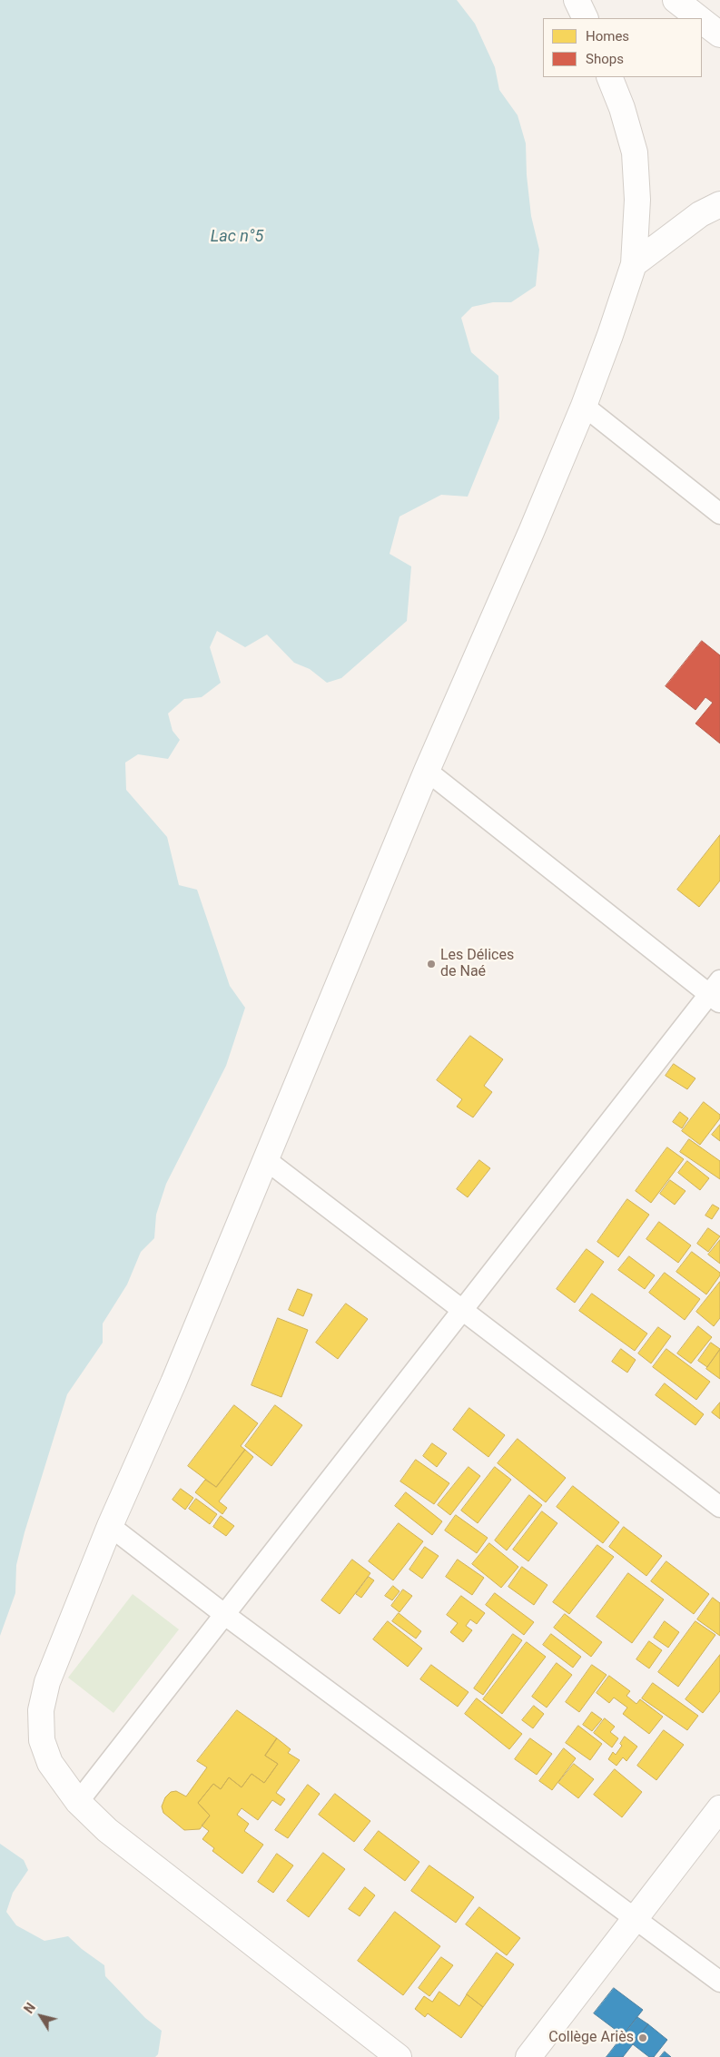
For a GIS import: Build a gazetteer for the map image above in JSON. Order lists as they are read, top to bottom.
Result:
{
  "water": ["Lac n°5"],
  "places": ["Les Délices de Naé", "Collège Ariès"],
  "legend": ["Homes", "Shops"],
  "north": "top left"
}
